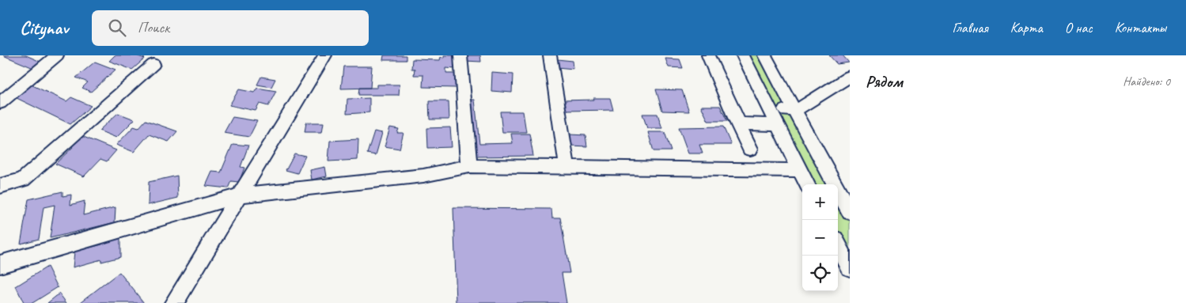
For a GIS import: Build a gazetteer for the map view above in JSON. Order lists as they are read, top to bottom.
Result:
{
  "page": {
    "header": "Citynav",
    "search": "Поиск",
    "nav": [
      "Главная",
      "Карта",
      "О нас",
      "Контакты"
    ],
    "heading": ["Рядом", "Найдено: 0"],
    "map_buttons": ["+", "−"]
  }
}
